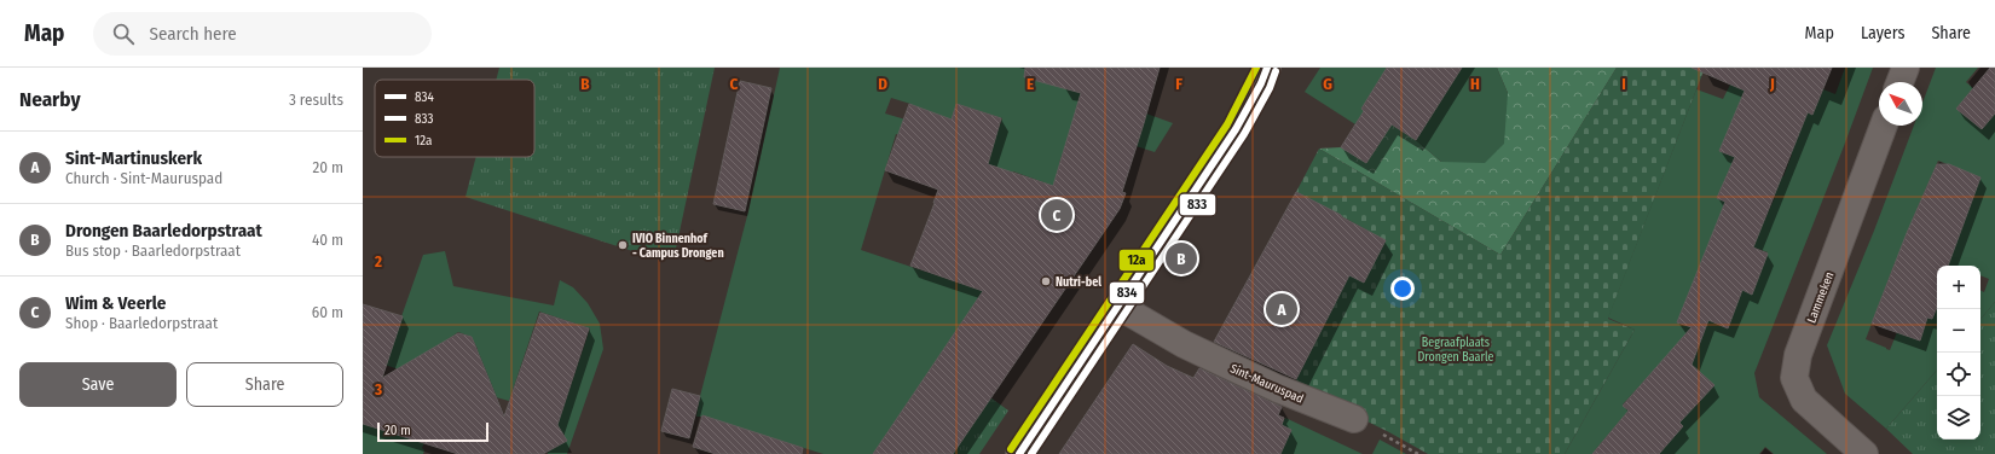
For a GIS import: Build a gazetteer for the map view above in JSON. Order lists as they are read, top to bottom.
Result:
{
  "streets": {
    "street": ["Lammeken", "Sint-Mauruspad"]
  },
  "parks": ["Begraafplaats Drongen Baarle"],
  "places": ["IVIO Binnenhof - Campus Drongen", "Nutri-bel"],
  "lines": ["transit line 834", "transit line 12a", "transit line 833"],
  "legend": ["834", "833", "12a"],
  "scale_bar": "20 m",
  "north": "top left",
  "page": {
    "header": "Map",
    "search": "Search here",
    "nav": ["Map", "Layers", "Share"],
    "heading": ["Nearby", "3 results"],
    "list": [
      {
        "mark": "A",
        "name": "Sint-Martinuskerk",
        "note": "Church · Sint-Mauruspad",
        "value": "20 m"
      },
      {
        "mark": "B",
        "name": "Drongen Baarledorpstraat",
        "note": "Bus stop · Baarledorpstraat",
        "value": "40 m"
      },
      {
        "mark": "C",
        "name": "Wim & Veerle",
        "note": "Shop · Baarledorpstraat",
        "value": "60 m"
      }
    ],
    "pins": ["C", "B", "A"],
    "map_buttons": ["+", "−"],
    "buttons": ["Save", "Share"],
    "scale": "20 m"
  },
  "grid": {
    "columns": [
      "B",
      "C",
      "D",
      "E",
      "F",
      "G",
      "H",
      "I",
      "J"
    ],
    "rows": ["2", "3"]
  }
}
